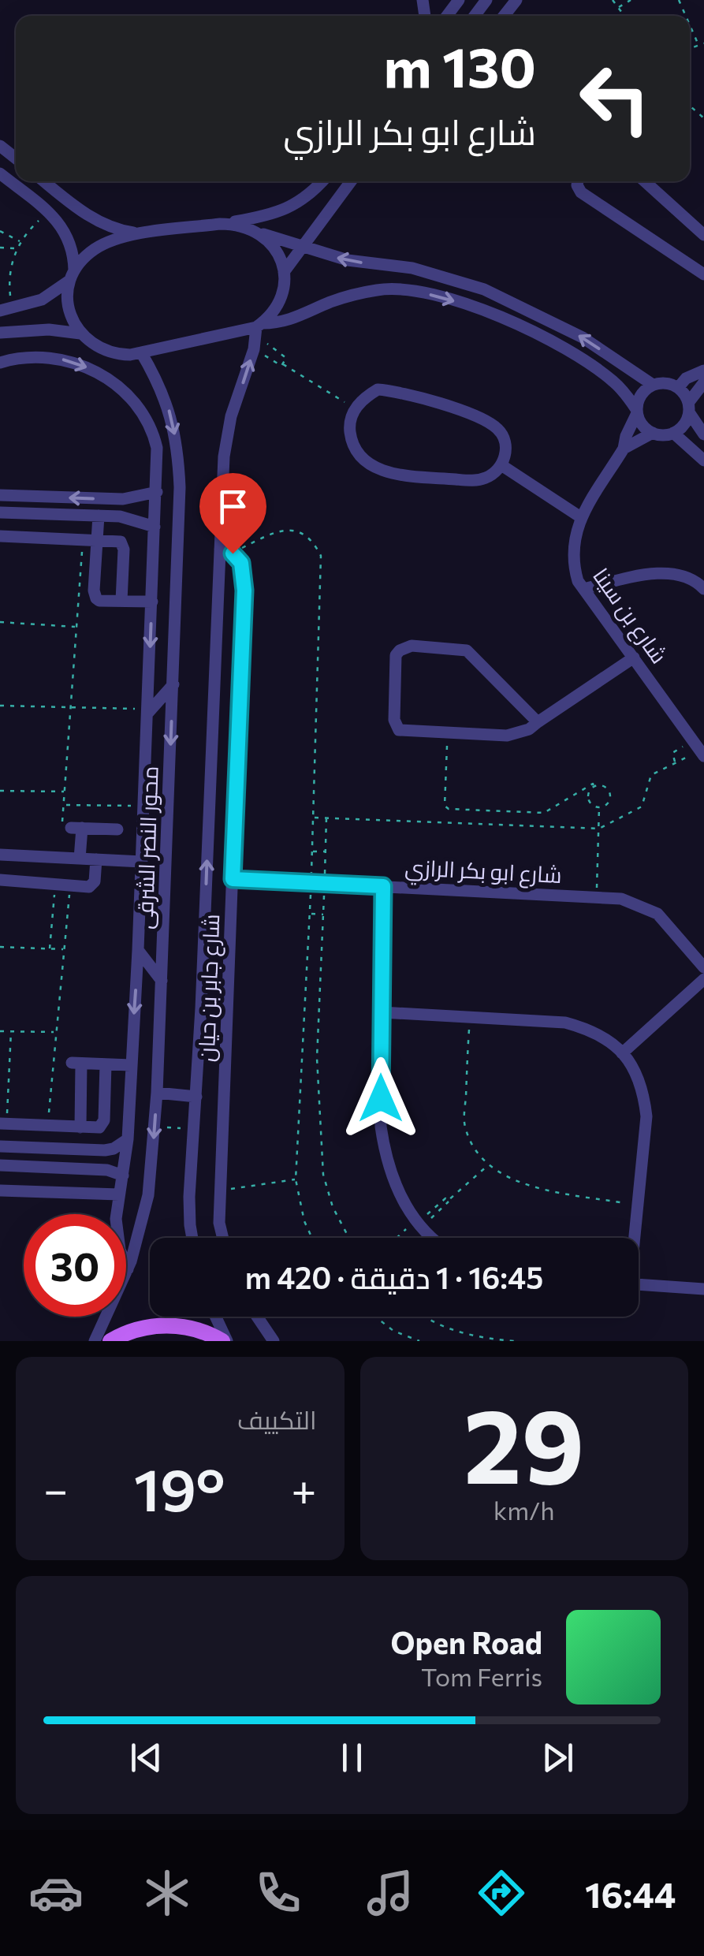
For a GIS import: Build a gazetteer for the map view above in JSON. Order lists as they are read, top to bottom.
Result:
{
  "streets": {
    "street": [
      "شارع بن سينا",
      "محور النصر الشرقى",
      "شارع ابو بكر الرازي",
      "شارع جابر بن حيان"
    ]
  },
  "crossings": [
    ["شارع ابو بكر الرازي", "شارع جابر بن حيان"]
  ],
  "page": {
    "turn": ["130 m", "شارع ابو بكر الرازي"],
    "limit": "30",
    "trip": "16:45 · 1 دقيقة · 420 m",
    "tile": [
      ["29", "km/h"],
      "التكييف"
    ],
    "heat": ["−", "19°", "+"],
    "song": ["Open Road", "Tom Ferris"],
    "tabs": "16:44"
  }
}
